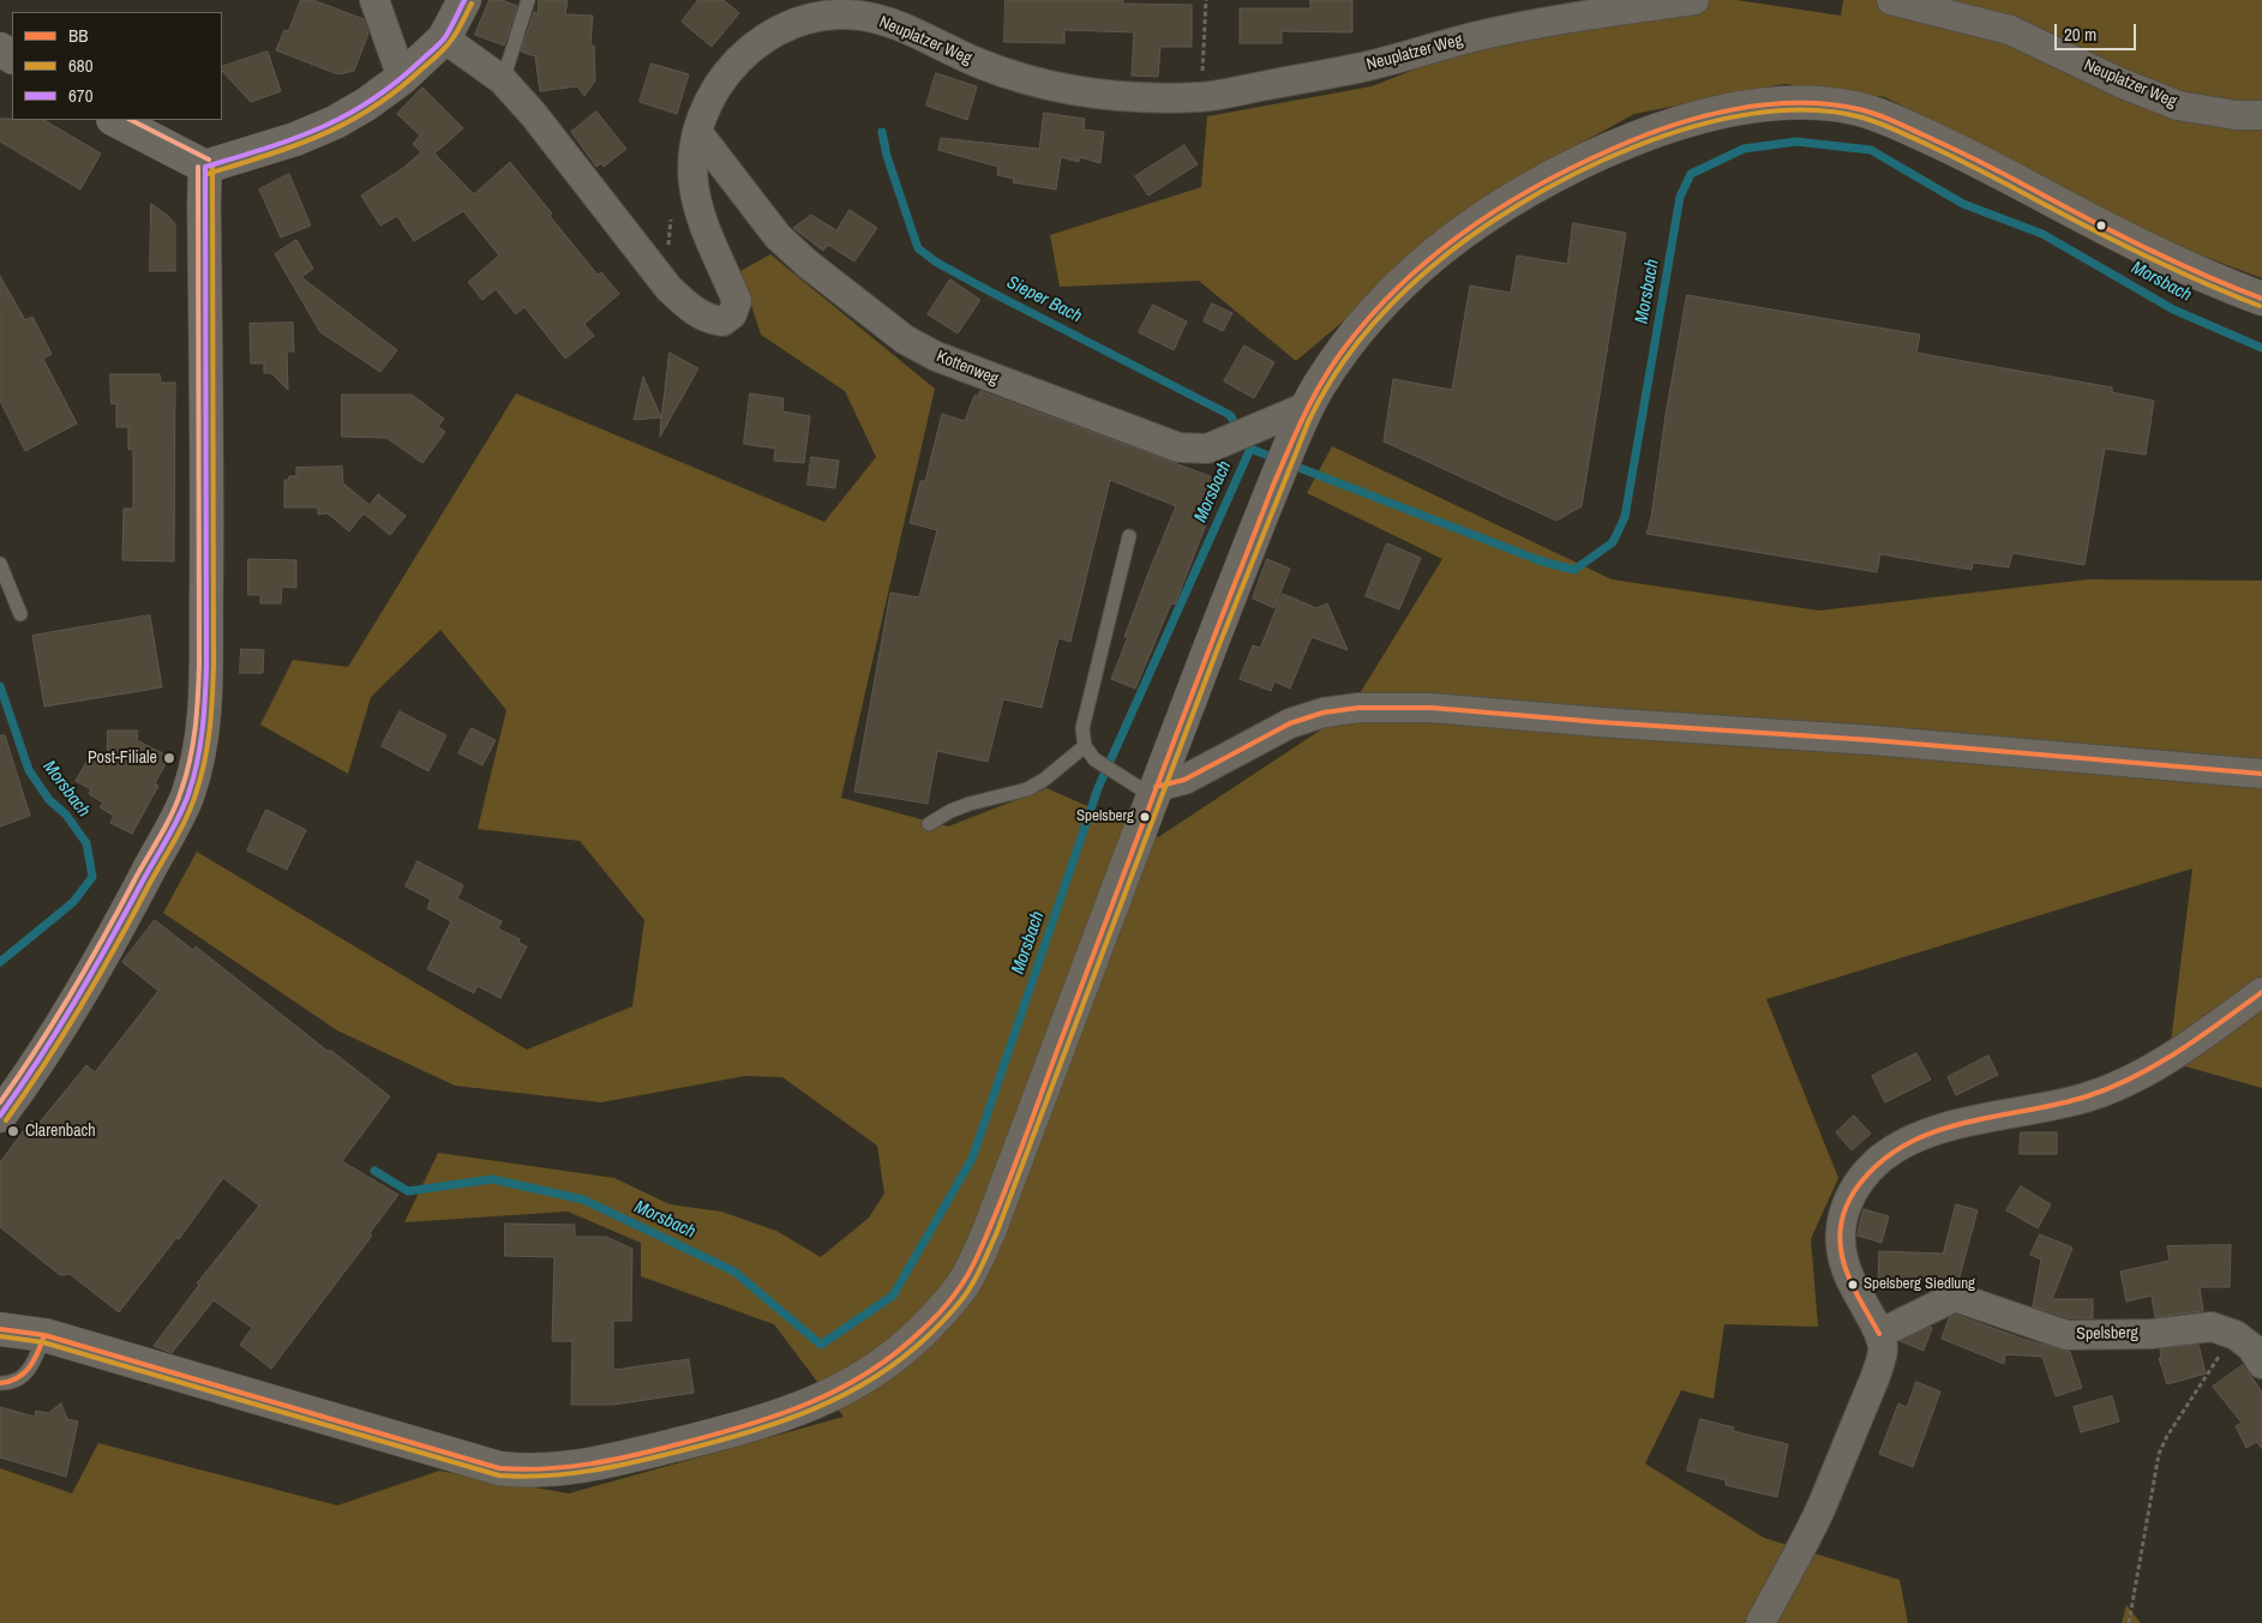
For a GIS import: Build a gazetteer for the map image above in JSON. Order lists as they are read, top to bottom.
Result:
{
  "streets": {
    "street": ["Neuplatzer Weg", "Kottenweg", "Spelsberg"]
  },
  "crossings": [
    ["Neuplatzer Weg", "Kottenweg"]
  ],
  "water": ["Morsbach", "Sieper Bach"],
  "places": [
    "Post-Filiale",
    "Spelsberg",
    "Clarenbach",
    "Spelsberg Siedlung"
  ],
  "lines": ["transit line 670", "transit line 680", "transit line BB"],
  "legend": ["BB", "680", "670"],
  "scale_bar": "20 m"
}
